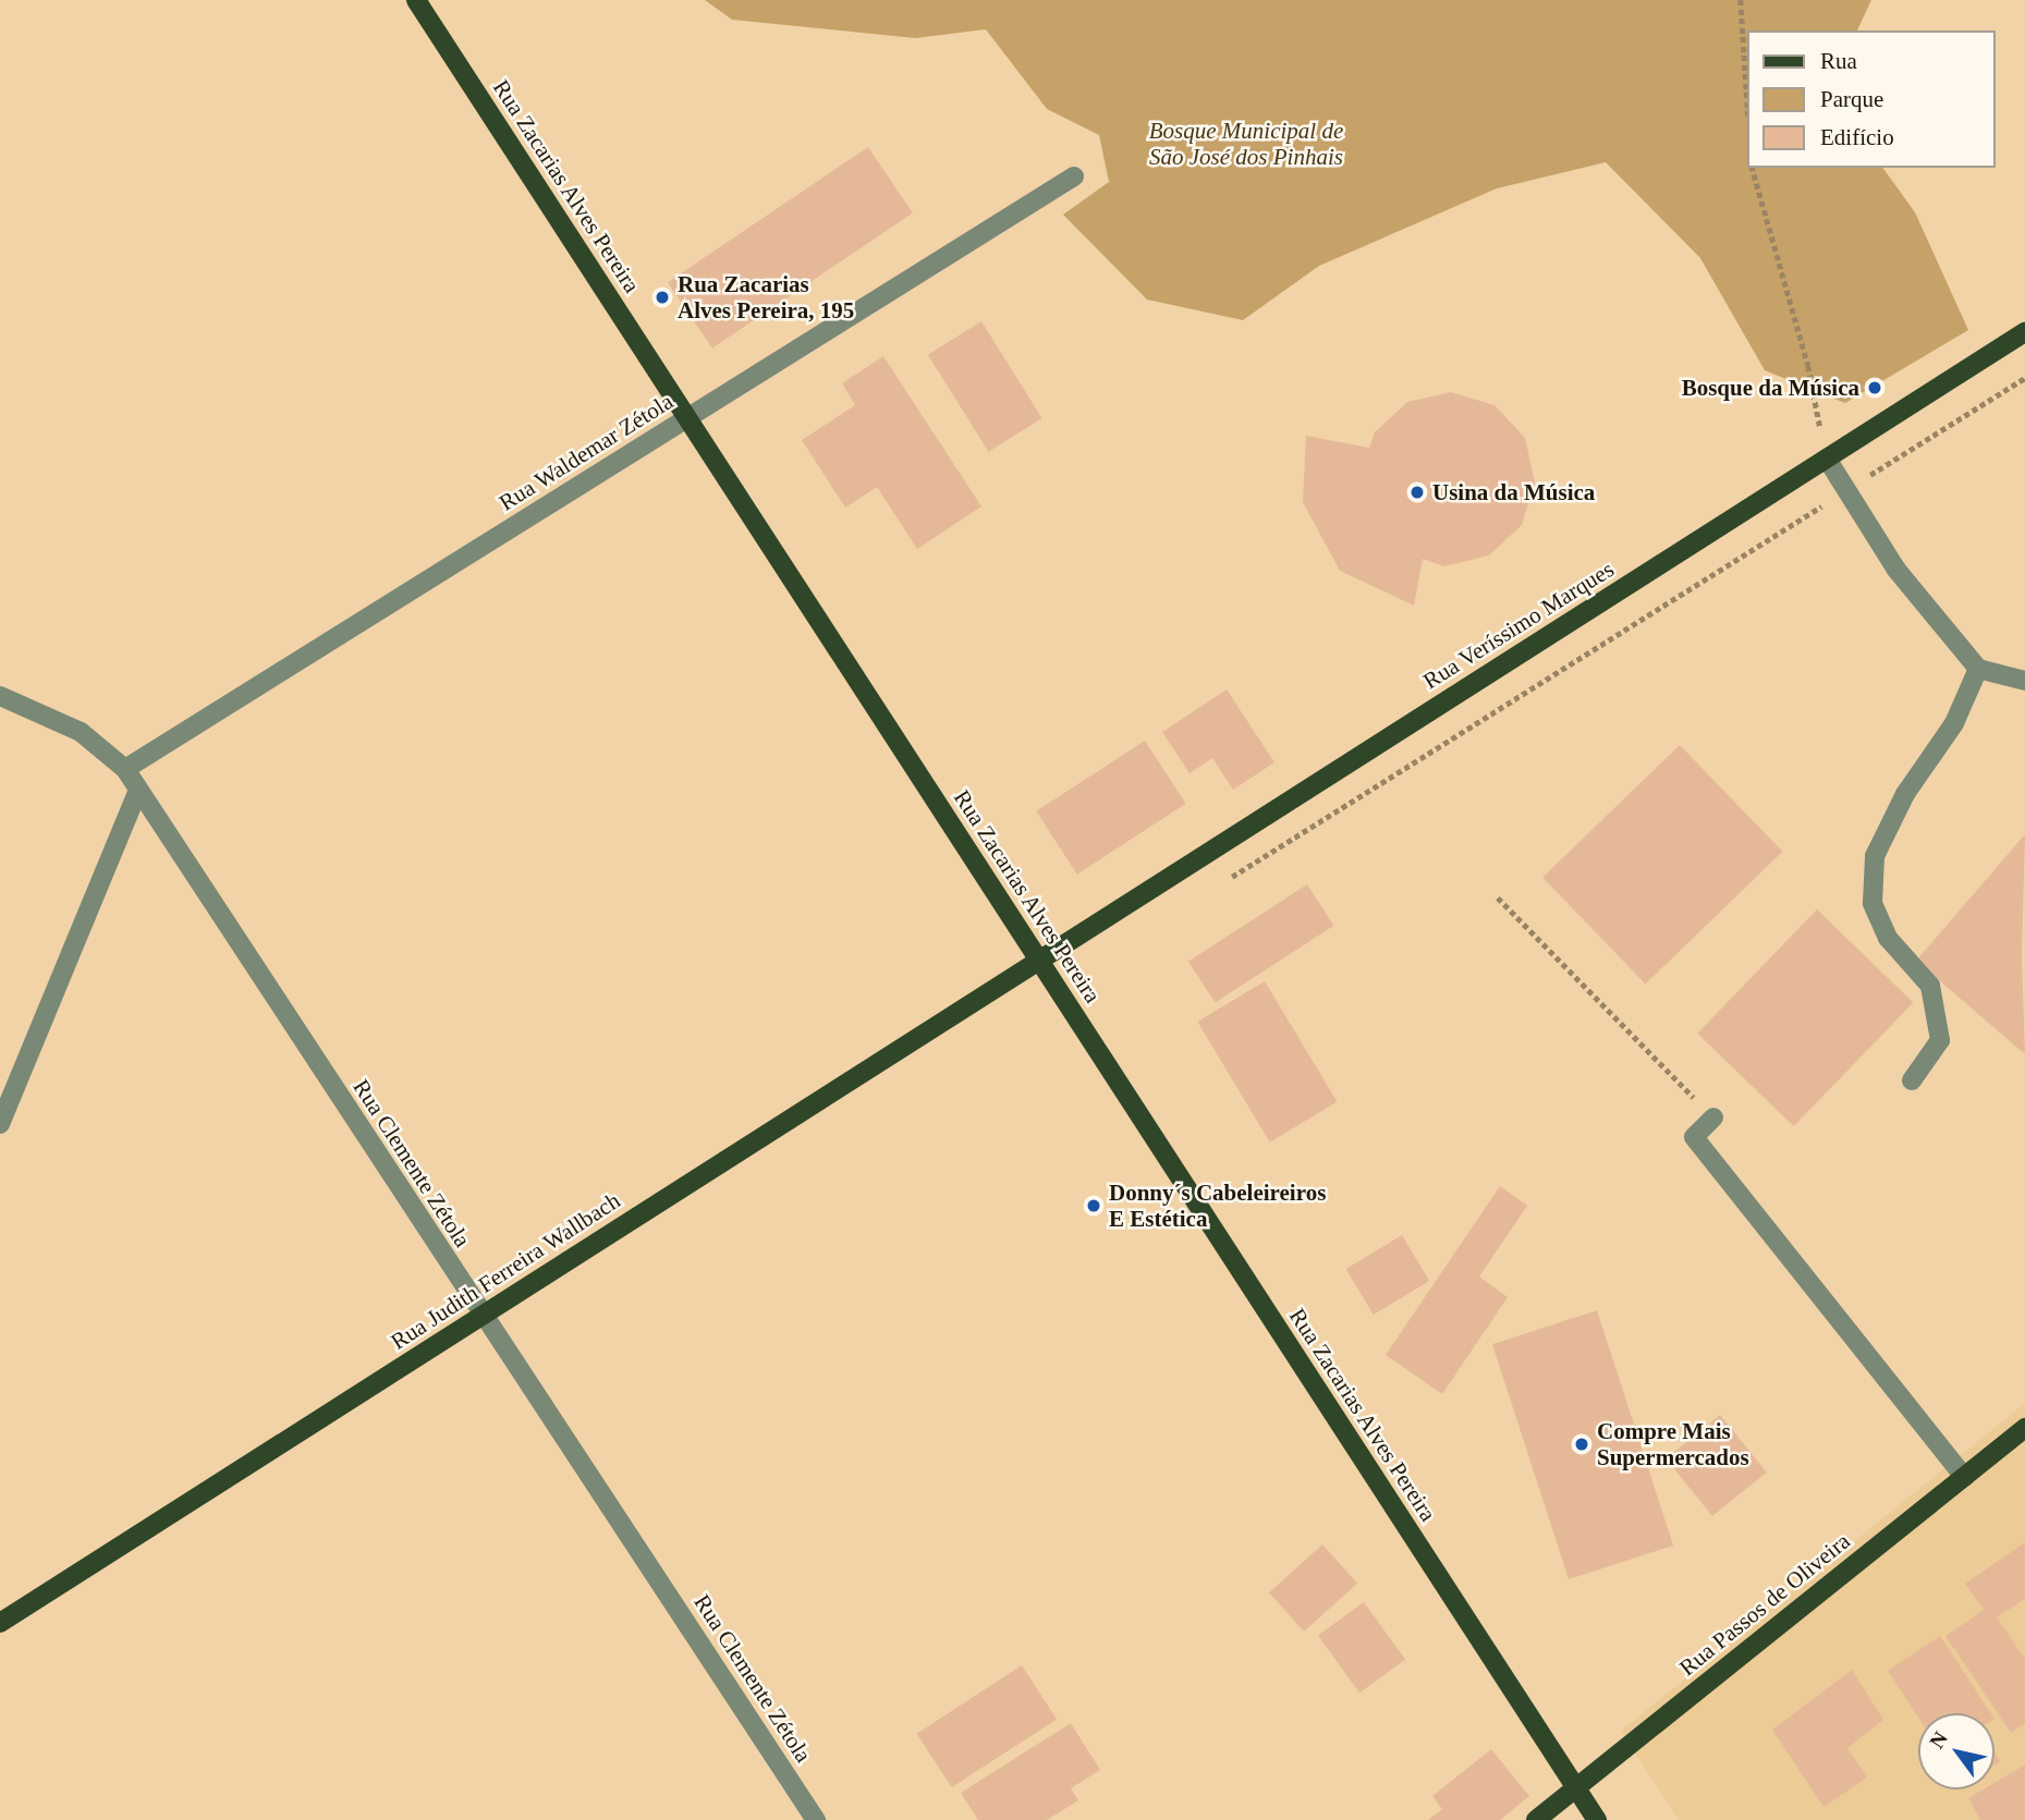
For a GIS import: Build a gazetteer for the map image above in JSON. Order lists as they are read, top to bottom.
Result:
{
  "streets": {
    "main road": [
      "Rua Zacarias Alves Pereira",
      "Rua Veríssimo Marques",
      "Rua Judith Ferreira Wallbach",
      "Rua Passos de Oliveira"
    ],
    "street": ["Rua Waldemar Zétola", "Rua Clemente Zétola"]
  },
  "crossings": [
    ["Rua Zacarias Alves Pereira", "Rua Waldemar Zétola"],
    ["Rua Zacarias Alves Pereira", "Rua Veríssimo Marques"],
    ["Rua Zacarias Alves Pereira", "Rua Judith Ferreira Wallbach"],
    ["Rua Zacarias Alves Pereira", "Rua Passos de Oliveira"],
    ["Rua Waldemar Zétola", "Rua Clemente Zétola"],
    ["Rua Veríssimo Marques", "Rua Judith Ferreira Wallbach"],
    ["Rua Clemente Zétola", "Rua Judith Ferreira Wallbach"]
  ],
  "parks": ["Bosque Municipal de São José dos Pinhais"],
  "places": [
    "Rua Zacarias Alves Pereira, 195",
    "Bosque da Música",
    "Usina da Música",
    "Donny´s Cabeleireiros E Estética",
    "Compre Mais Supermercados"
  ],
  "legend": ["Rua", "Parque", "Edifício"],
  "north": "top left"
}
